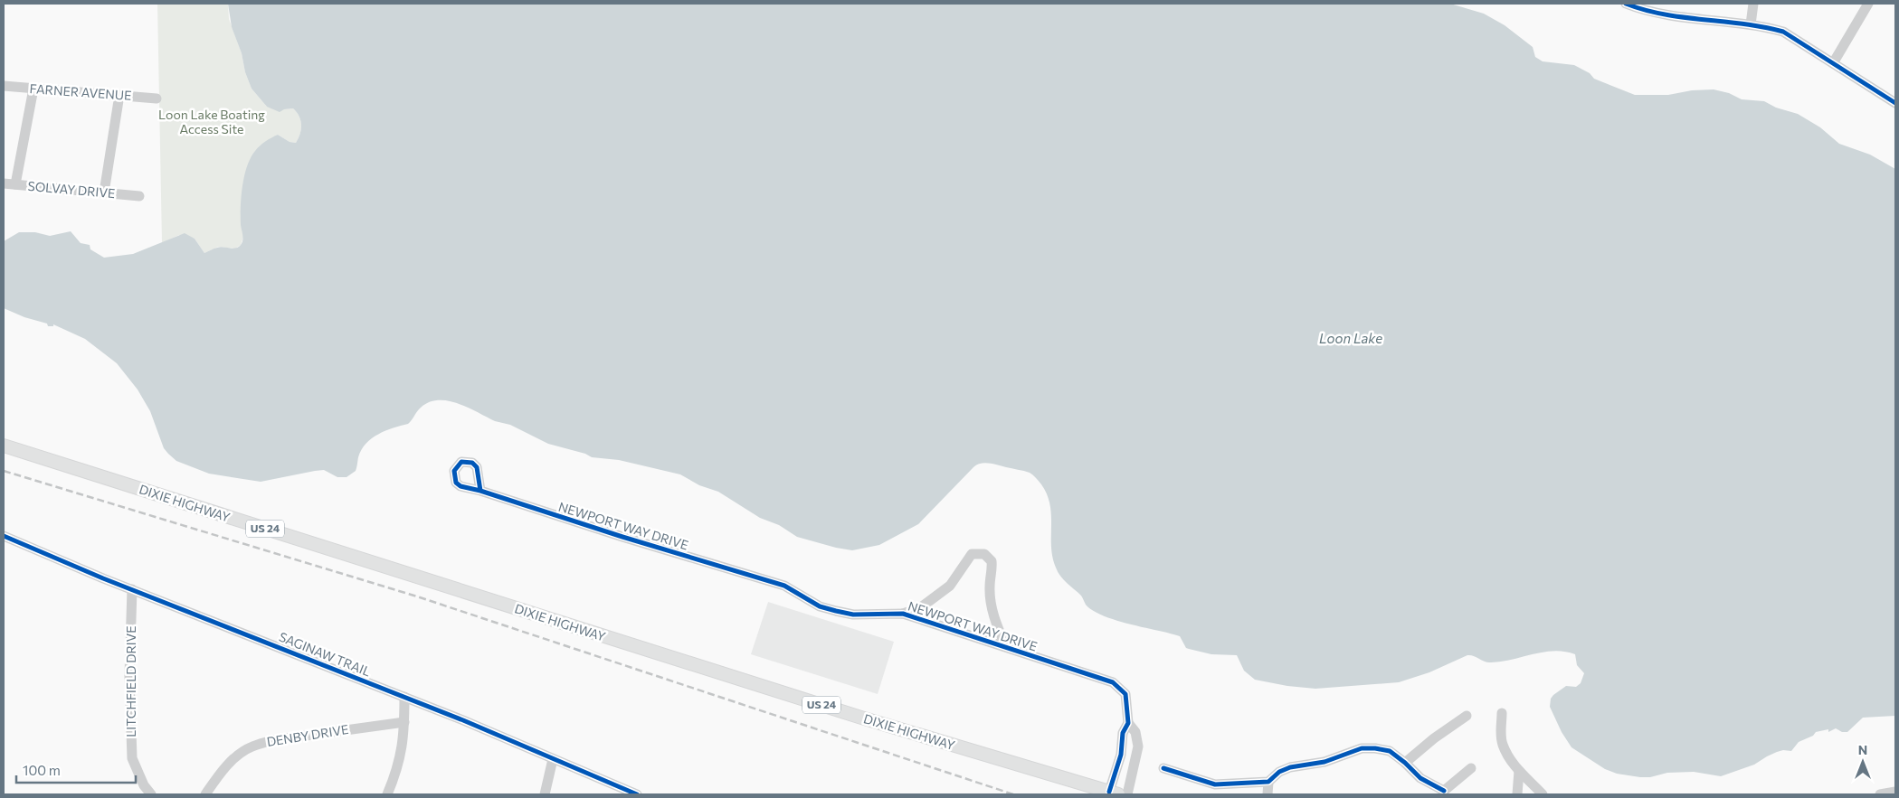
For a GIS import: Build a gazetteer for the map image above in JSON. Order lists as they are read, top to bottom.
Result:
{
  "streets": {
    "main road": ["DIXIE HIGHWAY", "US 24"],
    "street": [
      "FARNER AVENUE",
      "SOLVAY DRIVE",
      "NEWPORT WAY DRIVE",
      "SAGINAW TRAIL",
      "LITCHFIELD DRIVE",
      "DENBY DRIVE"
    ]
  },
  "crossings": [
    ["DIXIE HIGHWAY", "NEWPORT WAY DRIVE"],
    ["SAGINAW TRAIL", "LITCHFIELD DRIVE"]
  ],
  "water": ["Loon Lake"],
  "parks": ["Loon Lake Boating Access Site"],
  "scale_bar": "100 m",
  "north": "top"
}
